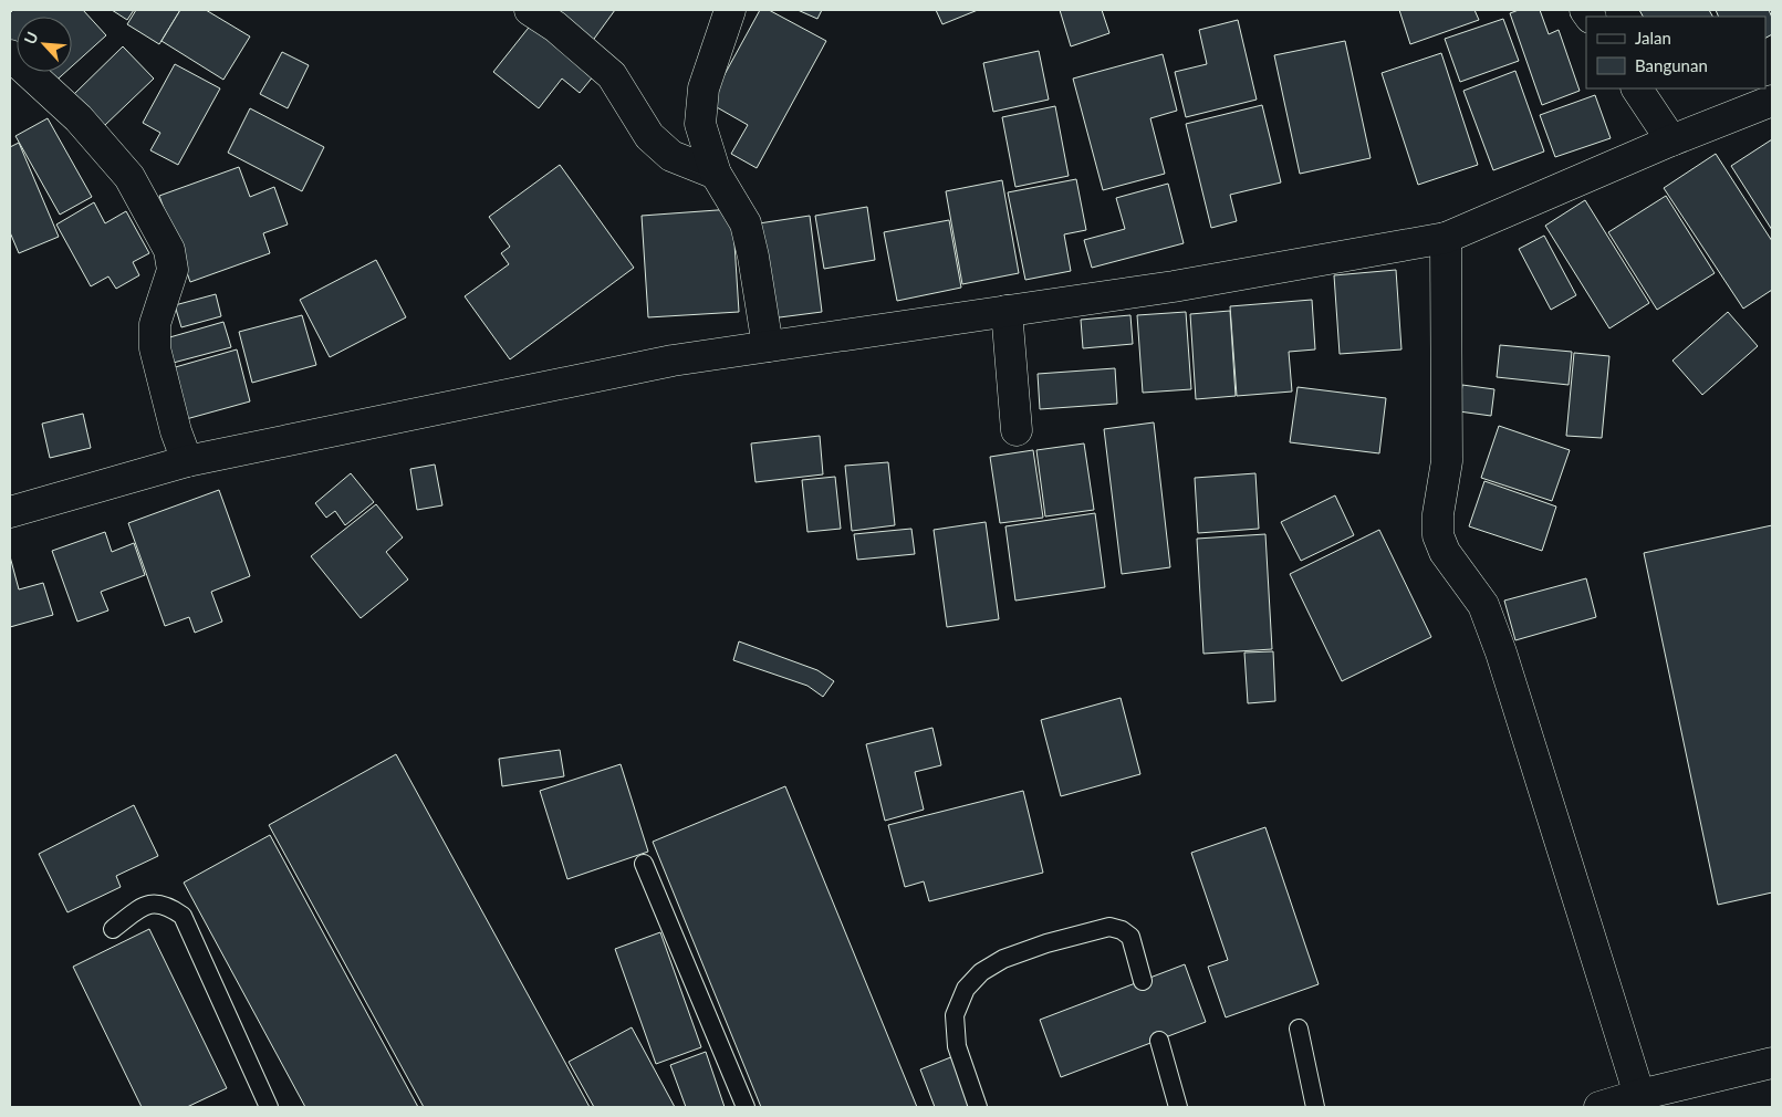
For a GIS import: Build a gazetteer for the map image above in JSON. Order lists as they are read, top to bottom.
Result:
{
  "legend": ["Jalan", "Bangunan"],
  "north": "top left"
}
